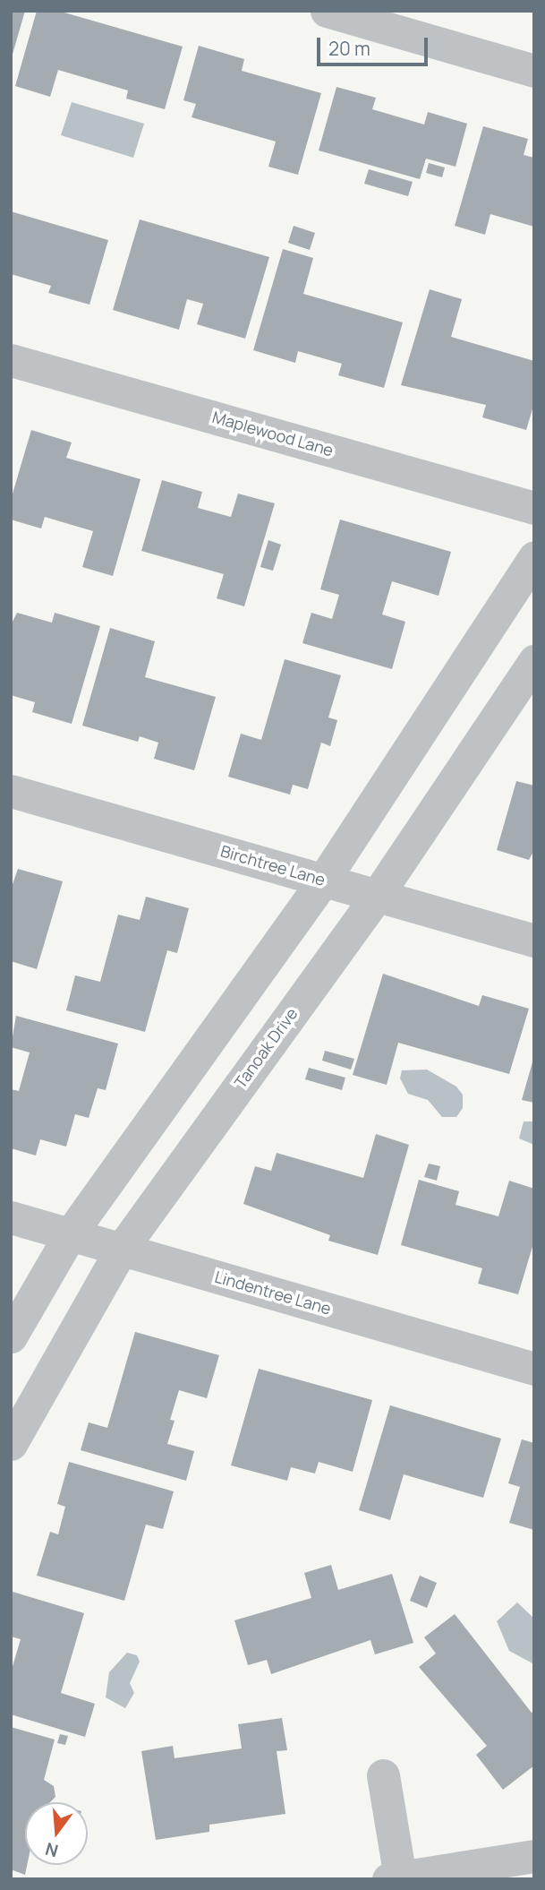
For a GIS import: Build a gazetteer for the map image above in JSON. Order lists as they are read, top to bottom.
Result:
{
  "streets": {
    "street": [
      "Maplewood Lane",
      "Birchtree Lane",
      "Tanoak Drive",
      "Lindentree Lane"
    ]
  },
  "crossings": [
    ["Birchtree Lane", "Tanoak Drive"],
    ["Tanoak Drive", "Lindentree Lane"]
  ],
  "scale_bar": "20 m",
  "north": "bottom"
}
